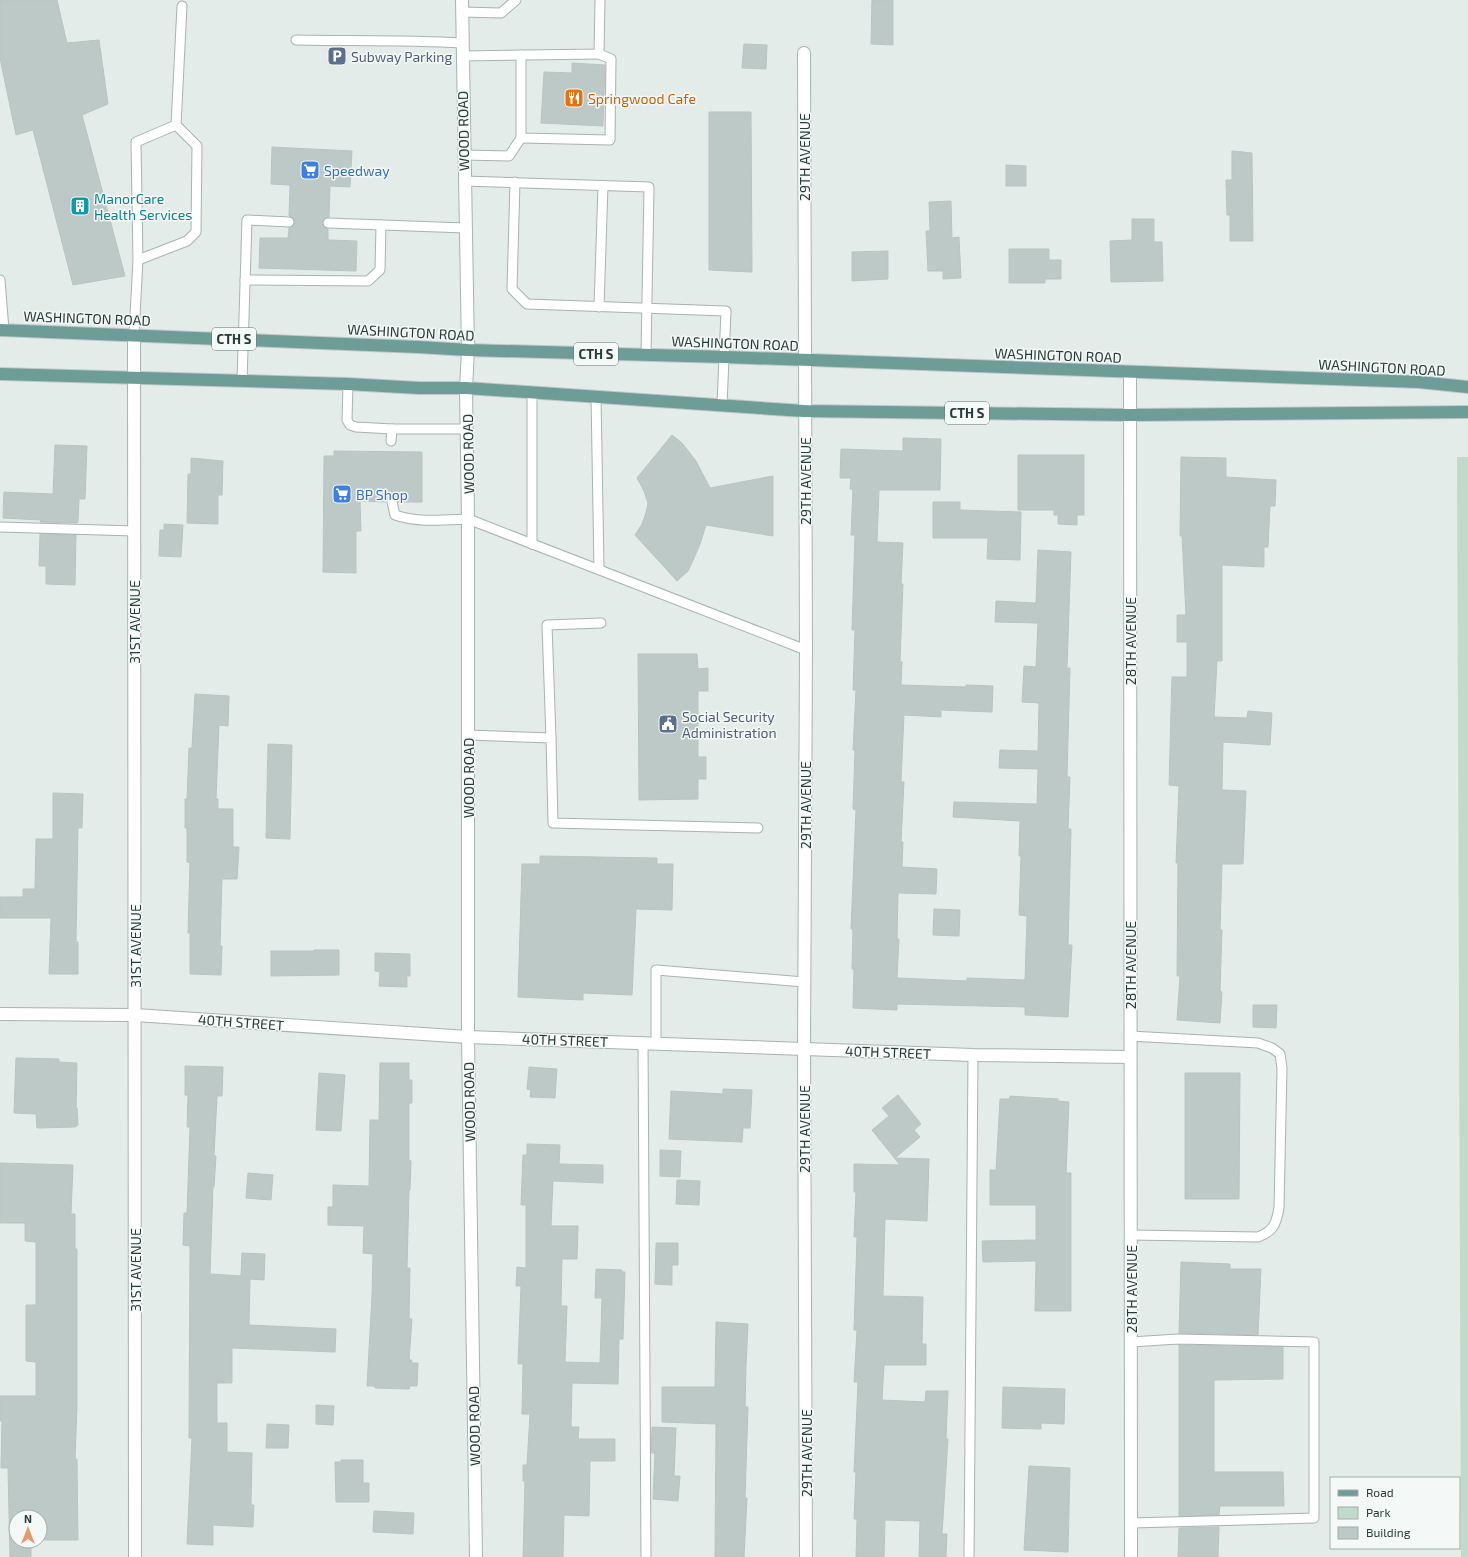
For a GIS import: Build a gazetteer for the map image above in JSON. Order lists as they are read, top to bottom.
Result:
{
  "streets": {
    "main road": ["WASHINGTON ROAD", "CTH S"],
    "street": [
      "WOOD ROAD",
      "29TH AVENUE",
      "31ST AVENUE",
      "28TH AVENUE",
      "40TH STREET"
    ]
  },
  "crossings": [
    ["WOOD ROAD", "WASHINGTON ROAD"],
    ["WOOD ROAD", "CTH S"],
    ["WOOD ROAD", "40TH STREET"],
    ["29TH AVENUE", "WASHINGTON ROAD"],
    ["29TH AVENUE", "CTH S"],
    ["29TH AVENUE", "40TH STREET"],
    ["WASHINGTON ROAD", "31ST AVENUE"],
    ["WASHINGTON ROAD", "28TH AVENUE"],
    ["CTH S", "31ST AVENUE"],
    ["CTH S", "28TH AVENUE"],
    ["31ST AVENUE", "40TH STREET"],
    ["28TH AVENUE", "40TH STREET"]
  ],
  "places": {
    "parking": ["Subway Parking"],
    "restaurant": ["Springwood Cafe"],
    "supermarket": ["Speedway", "BP Shop"],
    "building": ["ManorCare Health Services"],
    "public building": ["Social Security Administration"]
  },
  "legend": ["Road", "Park", "Building"],
  "north": "top"
}
